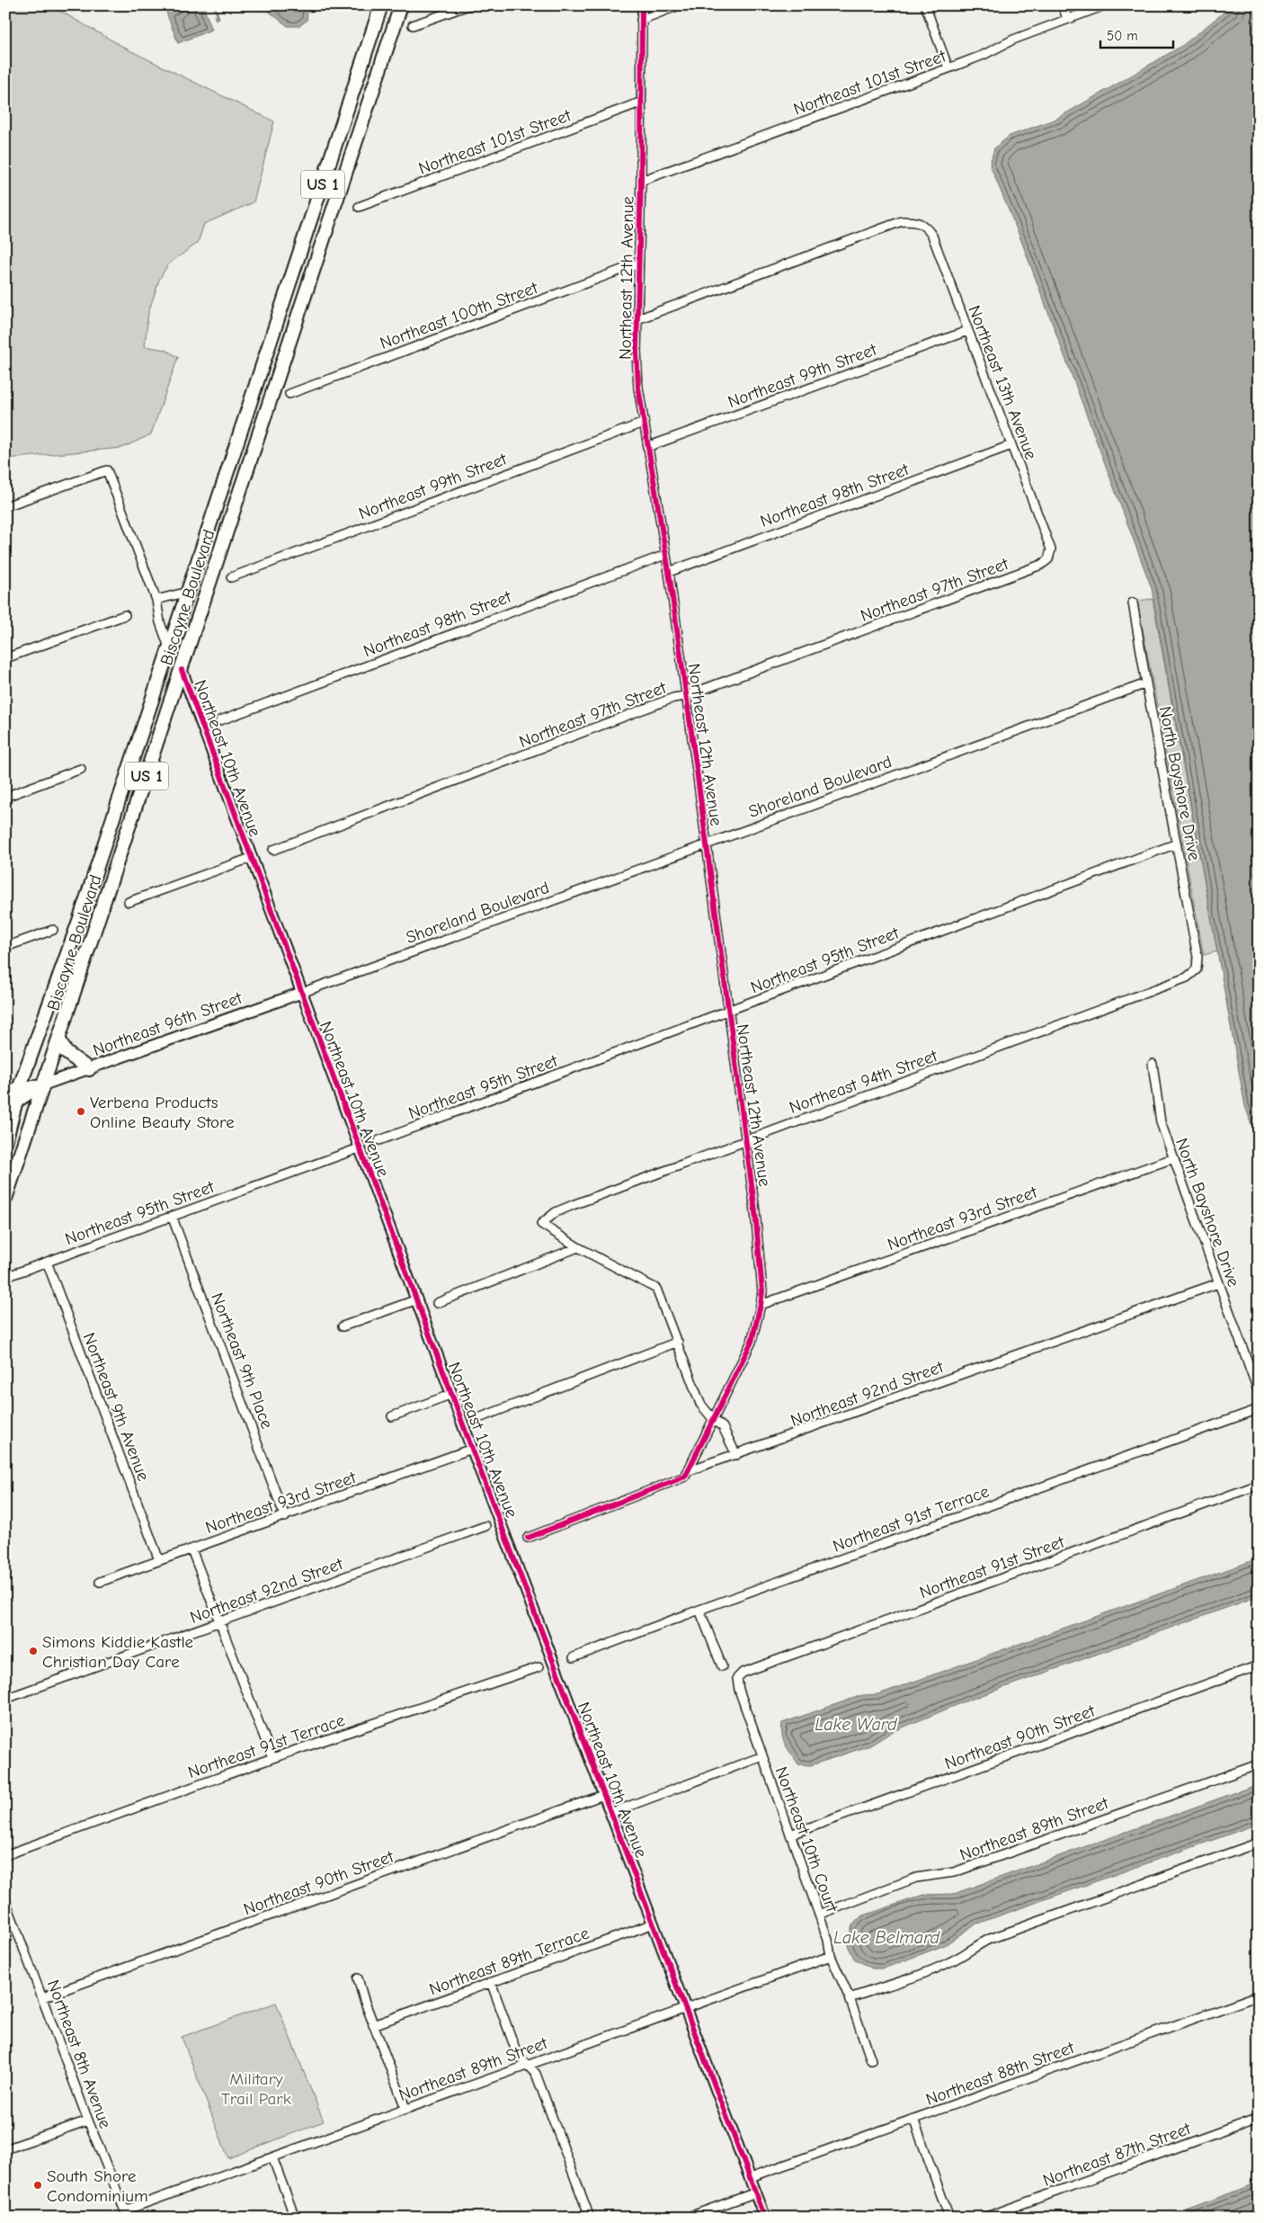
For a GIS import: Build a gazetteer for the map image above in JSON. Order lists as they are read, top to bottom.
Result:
{
  "streets": {
    "main road": ["US 1", "Biscayne Boulevard"],
    "street": [
      "Northeast 101st Street",
      "Northeast 12th Avenue",
      "Northeast 100th Street",
      "Northeast 99th Street",
      "Northeast 13th Avenue",
      "Northeast 98th Street",
      "Northeast 97th Street",
      "Northeast 10th Avenue",
      "North Bayshore Drive",
      "Shoreland Boulevard",
      "Northeast 95th Street",
      "Northeast 96th Street",
      "Northeast 94th Street",
      "Northeast 93rd Street",
      "Northeast 9th Place",
      "Northeast 92nd Street",
      "Northeast 9th Avenue",
      "Northeast 91st Terrace",
      "Northeast 91st Street",
      "Northeast 90th Street",
      "Northeast 89th Street",
      "Northeast 10th Court",
      "Northeast 89th Terrace",
      "Northeast 8th Avenue",
      "Northeast 88th Street",
      "Northeast 87th Street"
    ]
  },
  "crossings": [
    ["Northeast 101st Street", "Northeast 12th Avenue"],
    ["Northeast 12th Avenue", "Northeast 100th Street"],
    ["Northeast 12th Avenue", "Northeast 99th Street"],
    ["Northeast 12th Avenue", "Northeast 13th Avenue"],
    ["Northeast 12th Avenue", "Northeast 98th Street"],
    ["Northeast 12th Avenue", "Northeast 97th Street"],
    ["Northeast 12th Avenue", "Shoreland Boulevard"],
    ["Northeast 12th Avenue", "Northeast 95th Street"],
    ["Northeast 12th Avenue", "Northeast 94th Street"],
    ["Northeast 12th Avenue", "Northeast 93rd Street"],
    ["Northeast 12th Avenue", "Northeast 92nd Street"],
    ["Northeast 99th Street", "Northeast 13th Avenue"],
    ["Northeast 13th Avenue", "Northeast 98th Street"],
    ["Northeast 13th Avenue", "Northeast 97th Street"],
    ["Biscayne Boulevard", "Northeast 10th Avenue"],
    ["Biscayne Boulevard", "Northeast 96th Street"],
    ["Northeast 10th Avenue", "Shoreland Boulevard"],
    ["Northeast 10th Avenue", "Northeast 95th Street"],
    ["Northeast 10th Avenue", "Northeast 96th Street"],
    ["Northeast 10th Avenue", "Northeast 93rd Street"],
    ["Northeast 10th Avenue", "Northeast 90th Street"],
    ["Northeast 10th Avenue", "Northeast 89th Street"],
    ["Northeast 10th Avenue", "Northeast 89th Terrace"],
    ["Northeast 10th Avenue", "Northeast 88th Street"],
    ["North Bayshore Drive", "Shoreland Boulevard"],
    ["North Bayshore Drive", "Northeast 95th Street"],
    ["North Bayshore Drive", "Northeast 94th Street"],
    ["North Bayshore Drive", "Northeast 93rd Street"],
    ["North Bayshore Drive", "Northeast 92nd Street"],
    ["Shoreland Boulevard", "Northeast 96th Street"],
    ["Northeast 95th Street", "Northeast 9th Place"],
    ["Northeast 95th Street", "Northeast 9th Avenue"],
    ["Northeast 93rd Street", "Northeast 9th Place"],
    ["Northeast 93rd Street", "Northeast 9th Avenue"],
    ["Northeast 91st Street", "Northeast 10th Court"],
    ["Northeast 90th Street", "Northeast 10th Court"],
    ["Northeast 90th Street", "Northeast 8th Avenue"],
    ["Northeast 89th Street", "Northeast 10th Court"],
    ["Northeast 89th Street", "Northeast 8th Avenue"]
  ],
  "water": ["Lake Ward", "Lake Belmard"],
  "parks": ["Military Trail Park"],
  "places": ["Verbena Products Online Beauty Store", "Simons Kiddie Kastle Christian Day Care", "South Shore Condominium"],
  "scale_bar": "50 m"
}
